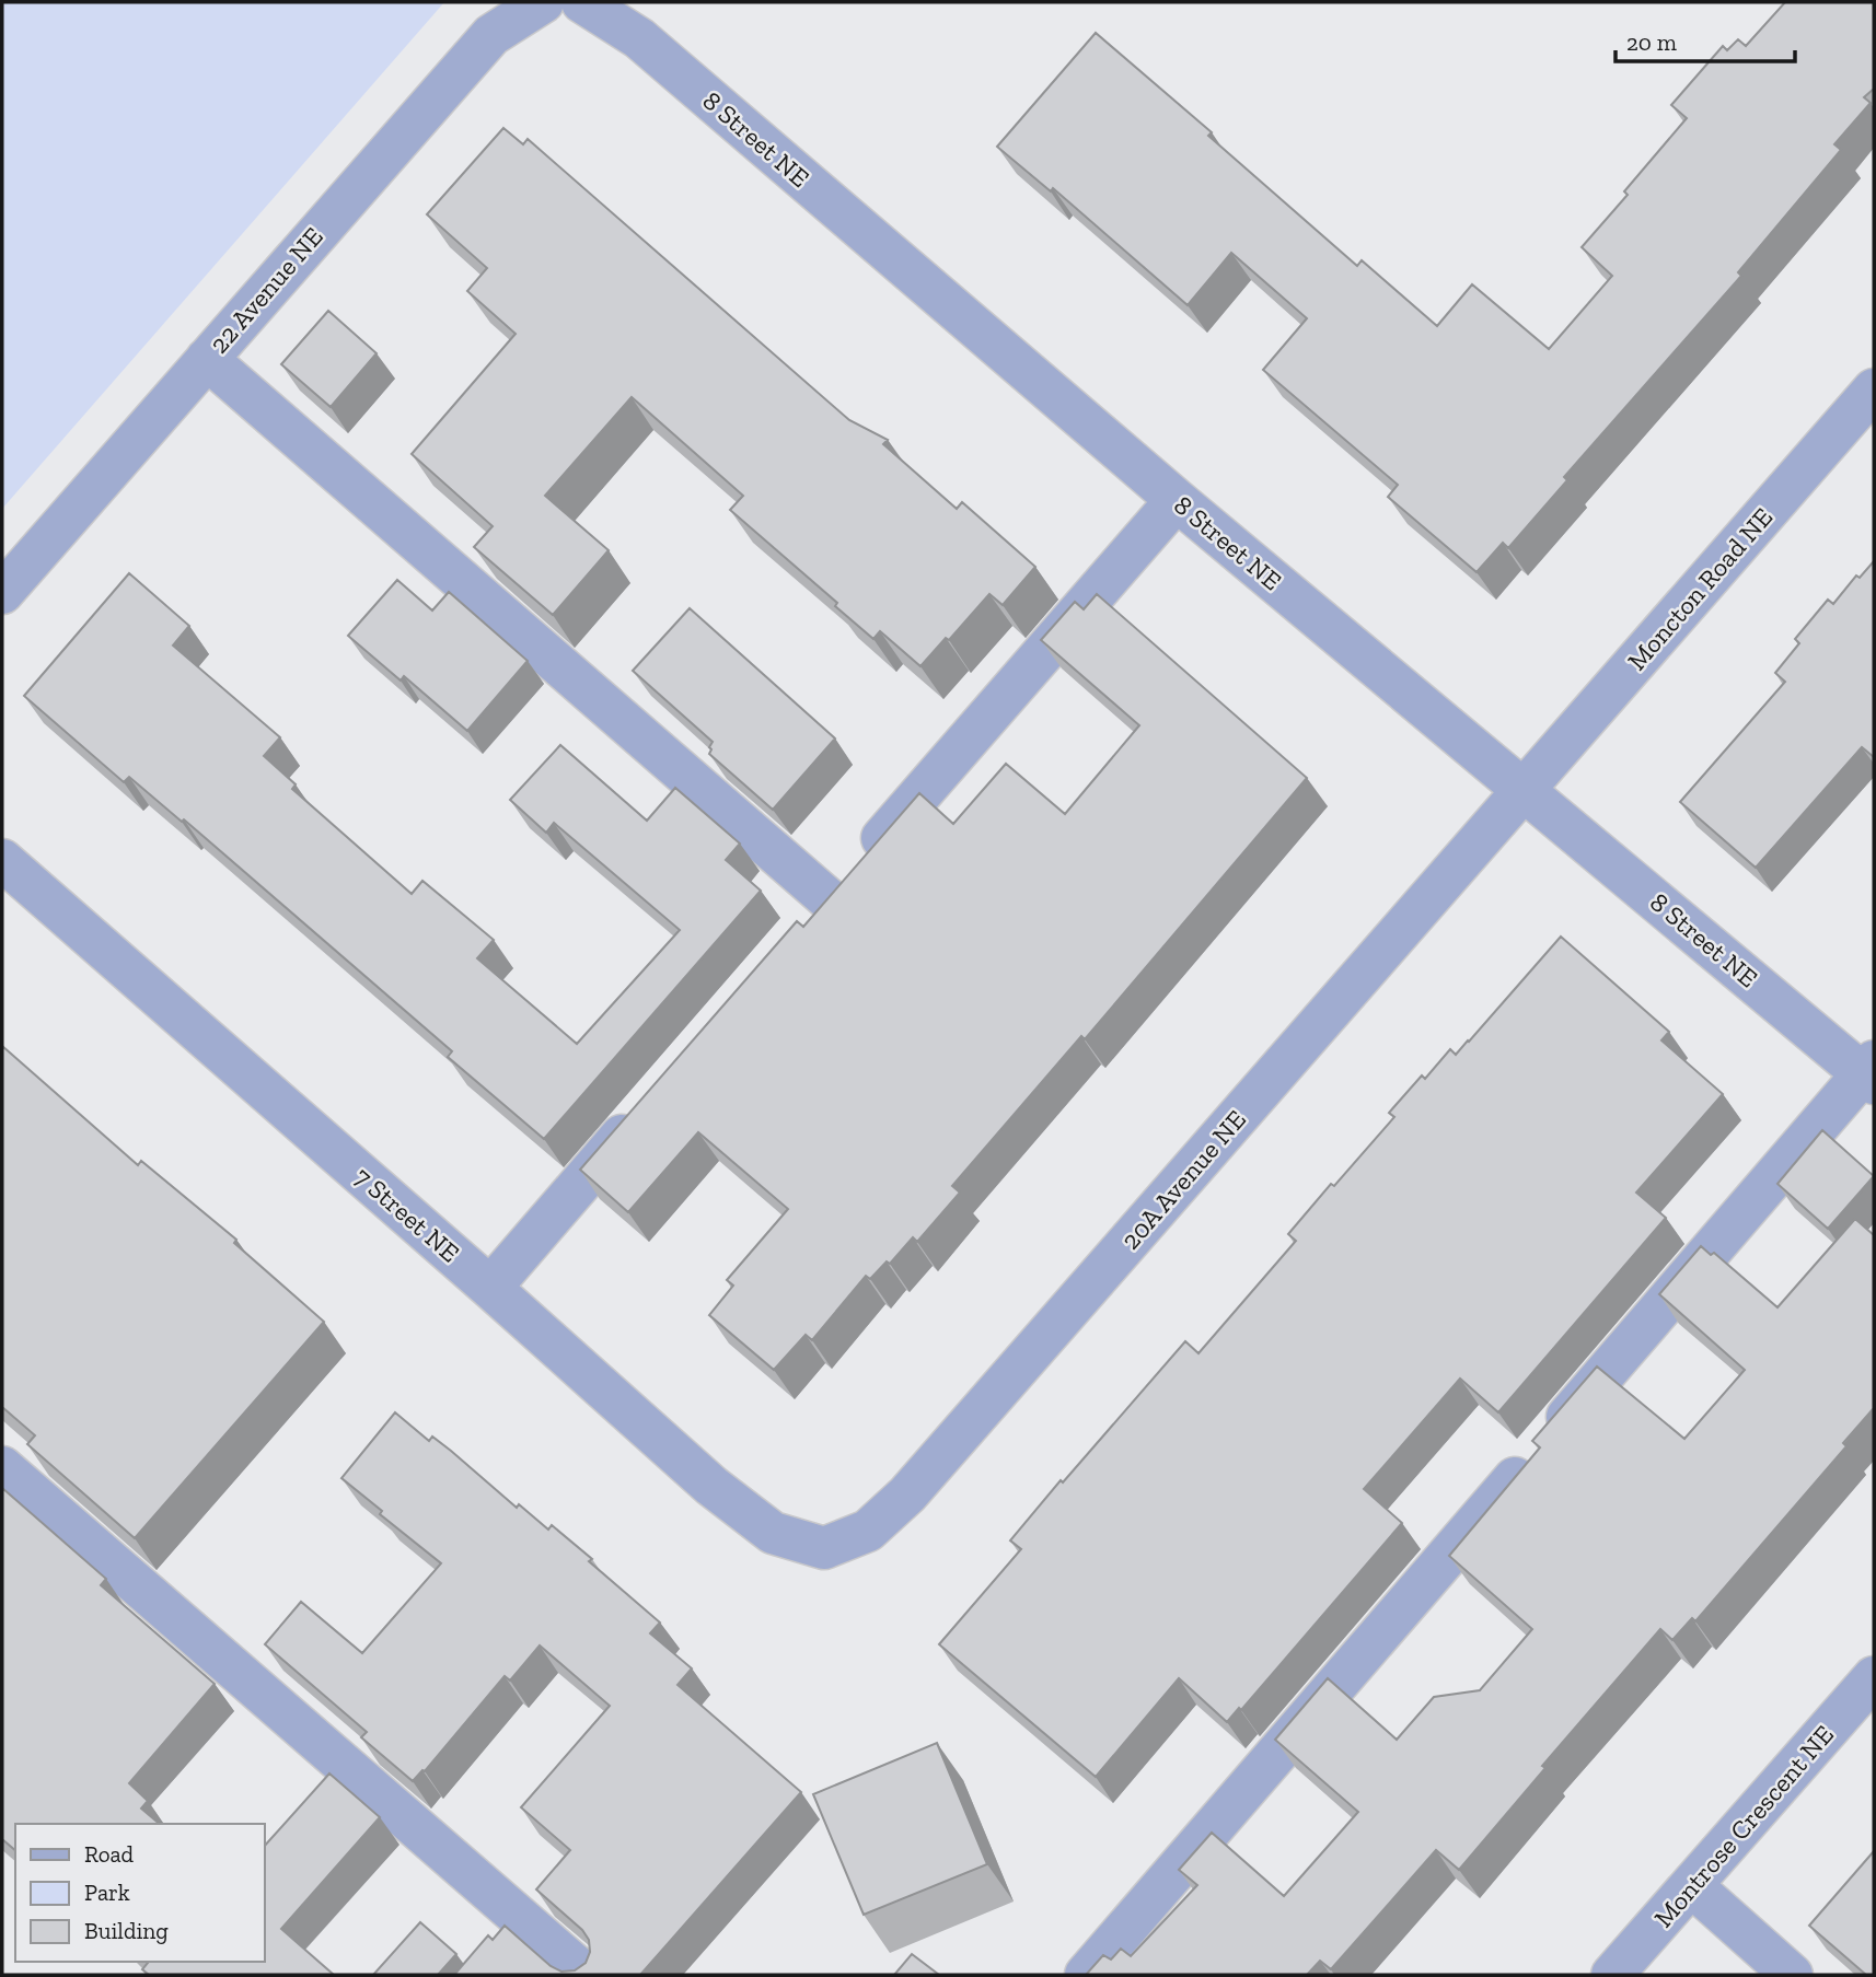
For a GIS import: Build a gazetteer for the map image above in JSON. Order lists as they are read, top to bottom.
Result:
{
  "streets": {
    "street": [
      "8 Street NE",
      "22 Avenue NE",
      "Moncton Road NE",
      "20A Avenue NE",
      "7 Street NE",
      "Montrose Crescent NE"
    ]
  },
  "crossings": [
    ["8 Street NE", "Moncton Road NE"],
    ["8 Street NE", "20A Avenue NE"],
    ["Moncton Road NE", "20A Avenue NE"],
    ["20A Avenue NE", "7 Street NE"]
  ],
  "legend": ["Road", "Park", "Building"],
  "scale_bar": "20 m"
}
